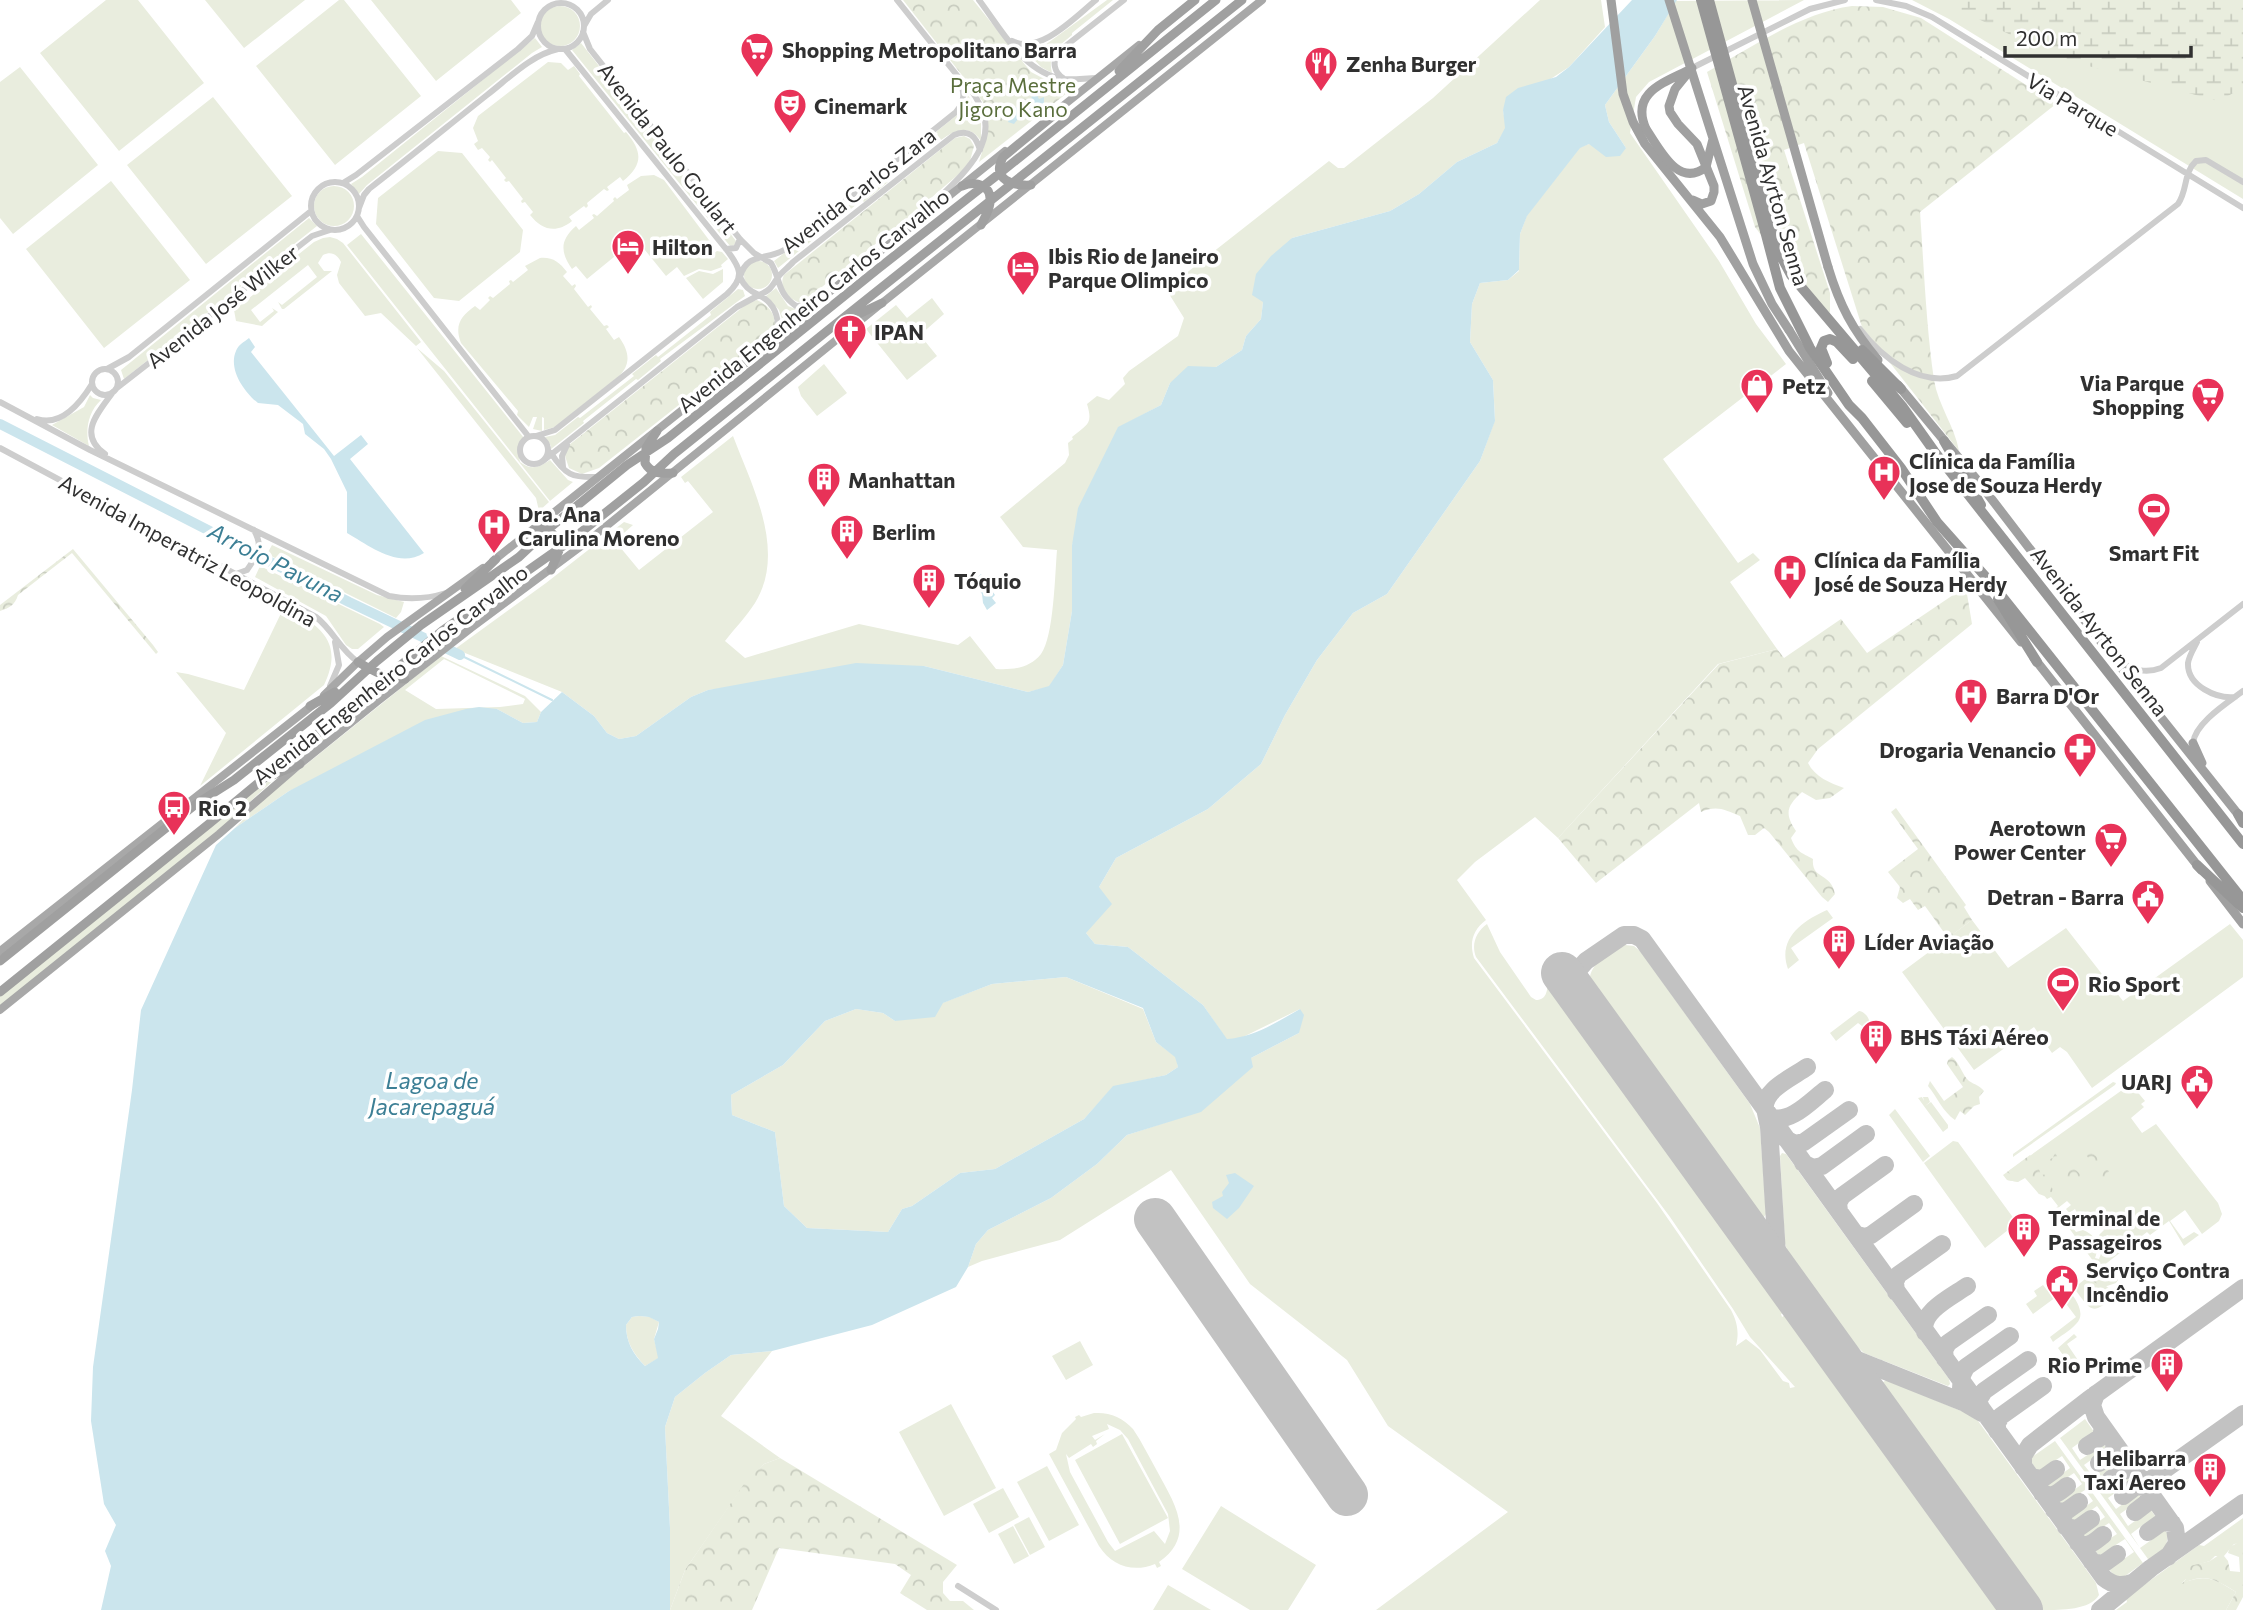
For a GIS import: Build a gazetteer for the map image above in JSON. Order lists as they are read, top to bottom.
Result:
{
  "streets": {
    "highway": ["Avenida Ayrton Senna", "Avenida Engenheiro Carlos Carvalho"],
    "street": [
      "Via Parque",
      "Avenida Paulo Goulart",
      "Avenida Carlos Zara",
      "Avenida José Wilker",
      "Avenida Imperatriz Leopoldina"
    ]
  },
  "crossings": [
    ["Avenida Paulo Goulart", "Avenida Carlos Zara"],
    ["Avenida Engenheiro Carlos Carvalho", "Avenida Imperatriz Leopoldina"],
    ["Avenida José Wilker", "Avenida Imperatriz Leopoldina"]
  ],
  "water": ["Arroio Pavuna", "Lagoa de Jacarepaguá"],
  "parks": ["Praça Mestre Jigoro Kano"],
  "places": {
    "supermarket": ["Shopping Metropolitano Barra", "Via Parque Shopping", "Aerotown Power Center"],
    "restaurant": ["Zenha Burger"],
    "theatre": ["Cinemark"],
    "hotel": ["Hilton", "Ibis Rio de Janeiro Parque Olimpico"],
    "church": ["IPAN"],
    "shop": ["Petz"],
    "hospital": [
      "Clínica da Família Jose de Souza Herdy",
      "Dra. Ana Carulina Moreno",
      "Clínica da Família José de Souza Herdy",
      "Barra D'Or"
    ],
    "building": [
      "Manhattan",
      "Berlim",
      "Tóquio",
      "Líder Aviação",
      "BHS Táxi Aéreo",
      "Terminal de Passageiros",
      "Rio Prime",
      "Helibarra Taxi Aereo"
    ],
    "sports": ["Smart Fit", "Rio Sport"],
    "pharmacy": ["Drogaria Venancio"],
    "bus stop": ["Rio 2"],
    "public building": ["Detran - Barra", "UARJ", "Serviço Contra Incêndio"]
  },
  "scale_bar": "200 m"
}
